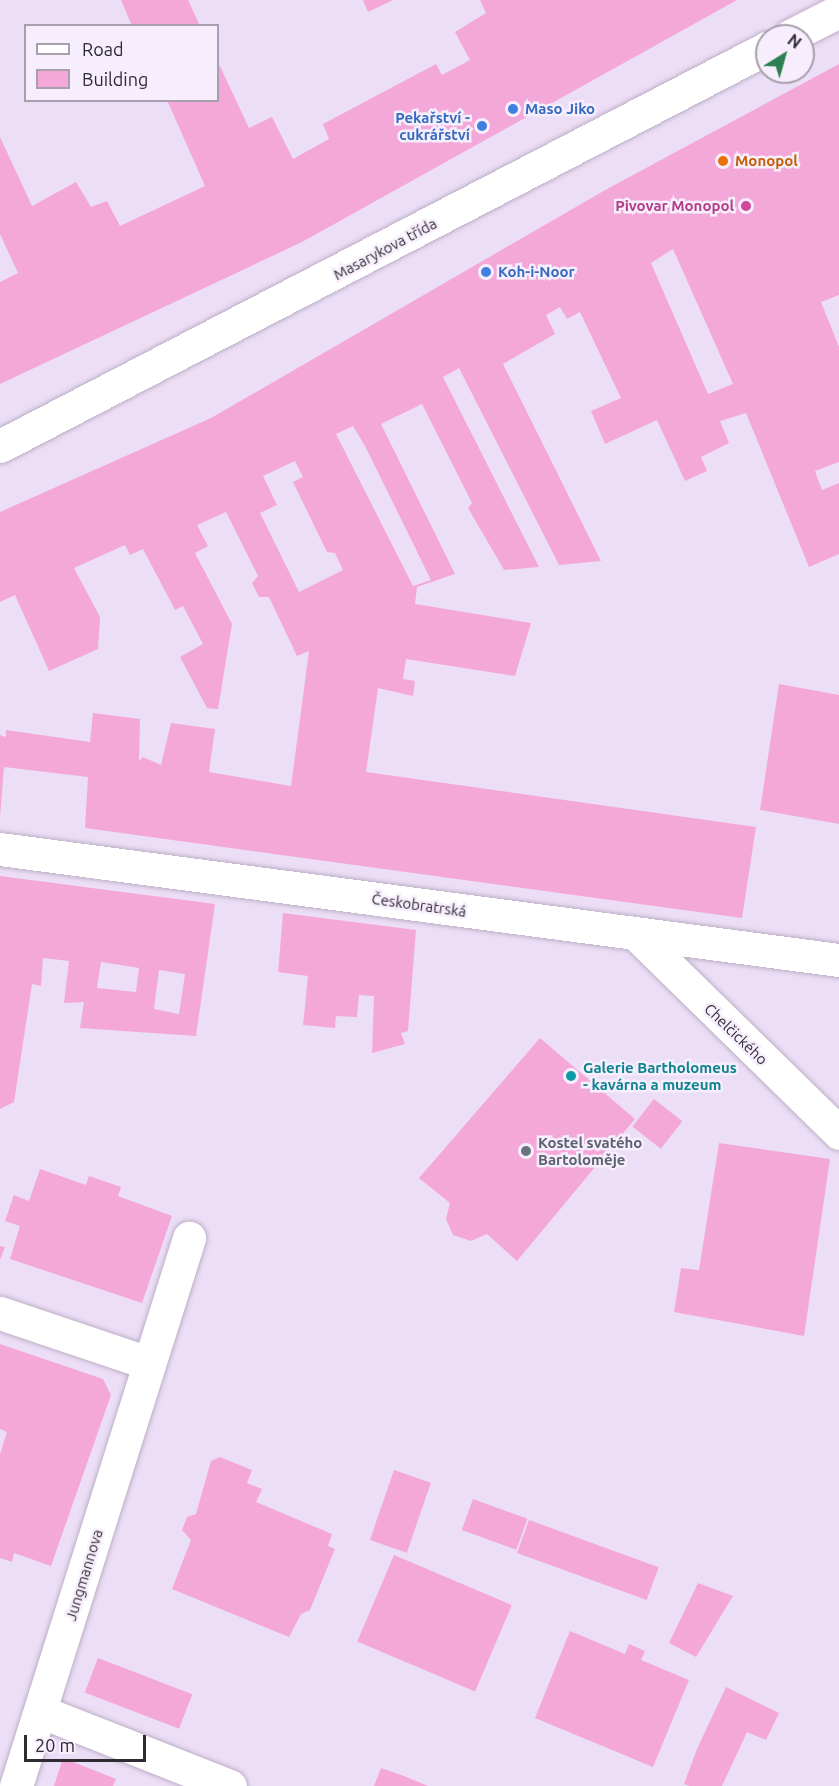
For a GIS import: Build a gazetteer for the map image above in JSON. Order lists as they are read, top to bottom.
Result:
{
  "streets": {
    "street": [
      "Masarykova třída",
      "Českobratrská",
      "Chelčického",
      "Jungmannova"
    ]
  },
  "crossings": [
    ["Českobratrská", "Chelčického"]
  ],
  "places": [
    "Maso Jiko",
    "Pekařství - cukrářství",
    "Monopol",
    "Pivovar Monopol",
    "Koh-i-Noor",
    "Galerie Bartholomeus - kavárna a muzeum",
    "Kostel svatého Bartoloměje"
  ],
  "legend": ["Road", "Building"],
  "scale_bar": "20 m",
  "north": "top right"
}
